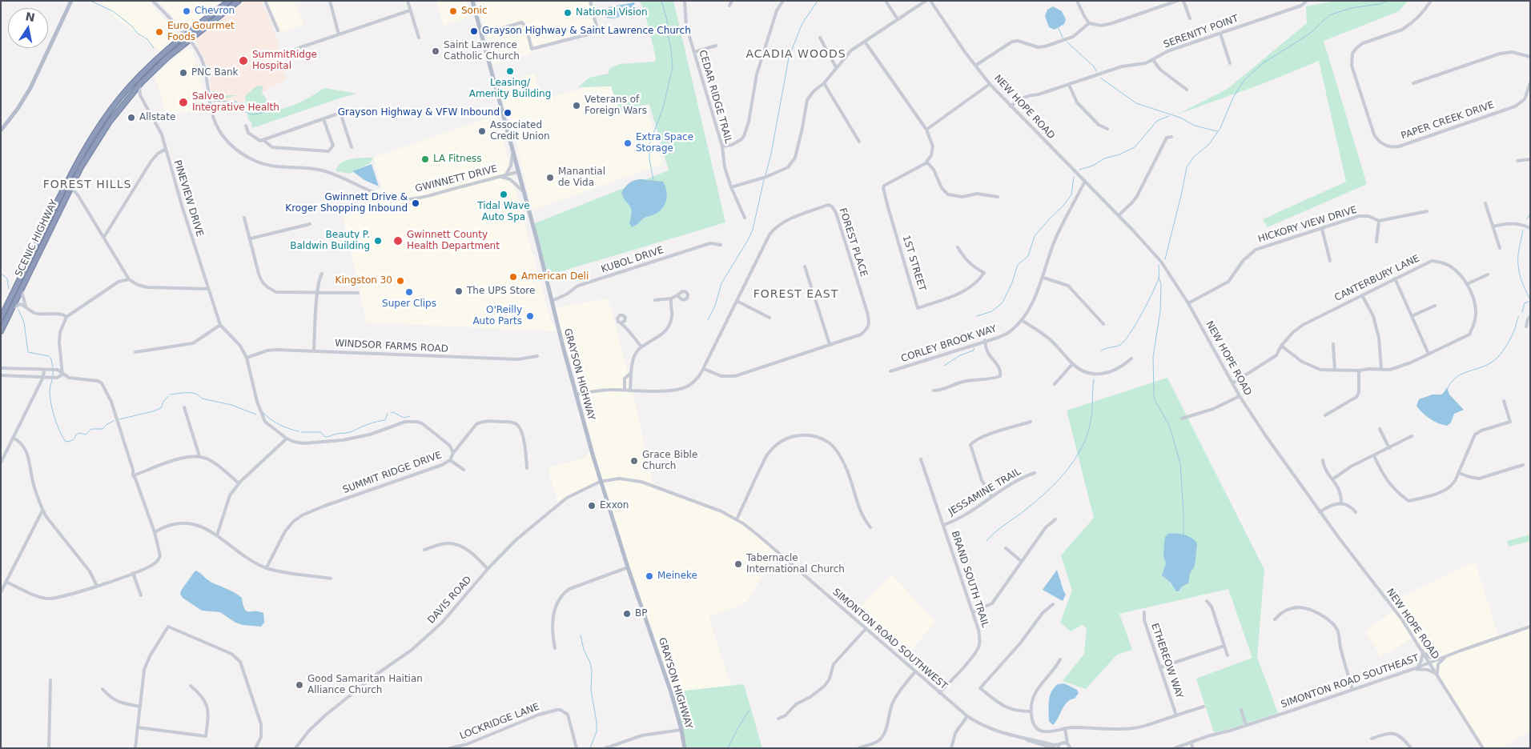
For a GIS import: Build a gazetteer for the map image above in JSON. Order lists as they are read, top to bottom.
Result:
{
  "streets": {
    "highway": ["SCENIC HIGHWAY"],
    "main road": ["GRAYSON HIGHWAY"],
    "street": [
      "SERENITY POINT",
      "CEDAR RIDGE TRAIL",
      "NEW HOPE ROAD",
      "PAPER CREEK DRIVE",
      "GWINNETT DRIVE",
      "PINEVIEW DRIVE",
      "HICKORY VIEW DRIVE",
      "FOREST PLACE",
      "KUBOL DRIVE",
      "1ST STREET",
      "CANTERBURY LANE",
      "CORLEY BROOK WAY",
      "WINDSOR FARMS ROAD",
      "SUMMIT RIDGE DRIVE",
      "JESSAMINE TRAIL",
      "BRAND SOUTH TRAIL",
      "DAVIS ROAD",
      "SIMONTON ROAD SOUTHWEST",
      "ETHEREOW WAY",
      "SIMONTON ROAD SOUTHEAST",
      "LOCKRIDGE LANE"
    ]
  },
  "crossings": [
    ["SERENITY POINT", "NEW HOPE ROAD"],
    ["NEW HOPE ROAD", "HICKORY VIEW DRIVE"],
    ["NEW HOPE ROAD", "CANTERBURY LANE"],
    ["NEW HOPE ROAD", "CORLEY BROOK WAY"],
    ["NEW HOPE ROAD", "SIMONTON ROAD SOUTHEAST"],
    ["GWINNETT DRIVE", "SCENIC HIGHWAY"],
    ["GWINNETT DRIVE", "GRAYSON HIGHWAY"],
    ["PINEVIEW DRIVE", "SUMMIT RIDGE DRIVE"],
    ["FOREST PLACE", "GRAYSON HIGHWAY"],
    ["KUBOL DRIVE", "GRAYSON HIGHWAY"],
    ["WINDSOR FARMS ROAD", "SUMMIT RIDGE DRIVE"],
    ["GRAYSON HIGHWAY", "DAVIS ROAD"],
    ["GRAYSON HIGHWAY", "SIMONTON ROAD SOUTHWEST"],
    ["JESSAMINE TRAIL", "BRAND SOUTH TRAIL"],
    ["BRAND SOUTH TRAIL", "SIMONTON ROAD SOUTHWEST"],
    ["DAVIS ROAD", "SIMONTON ROAD SOUTHWEST"]
  ],
  "districts": ["ACADIA WOODS", "FOREST HILLS", "FOREST EAST"],
  "places": [
    "Chevron",
    "Sonic",
    "National Vision",
    "Grayson Highway & Saint Lawrence Church",
    "Euro Gourmet Foods",
    "Saint Lawrence Catholic Church",
    "SummitRidge Hospital",
    "Leasing/ Amenity Building",
    "PNC Bank",
    "Salveo Integrative Health",
    "Veterans of Foreign Wars",
    "Grayson Highway & VFW Inbound",
    "Allstate",
    "Associated Credit Union",
    "Extra Space Storage",
    "LA Fitness",
    "Manantial de Vida",
    "Tidal Wave Auto Spa",
    "Gwinnett Drive & Kroger Shopping Inbound",
    "Beauty P. Baldwin Building",
    "Gwinnett County Health Department",
    "American Deli",
    "Kingston 30",
    "The UPS Store",
    "Super Clips",
    "O'Reilly Auto Parts",
    "Grace Bible Church",
    "Exxon",
    "Tabernacle International Church",
    "Meineke",
    "BP",
    "Good Samaritan Haitian Alliance Church"
  ],
  "north": "top"
}
